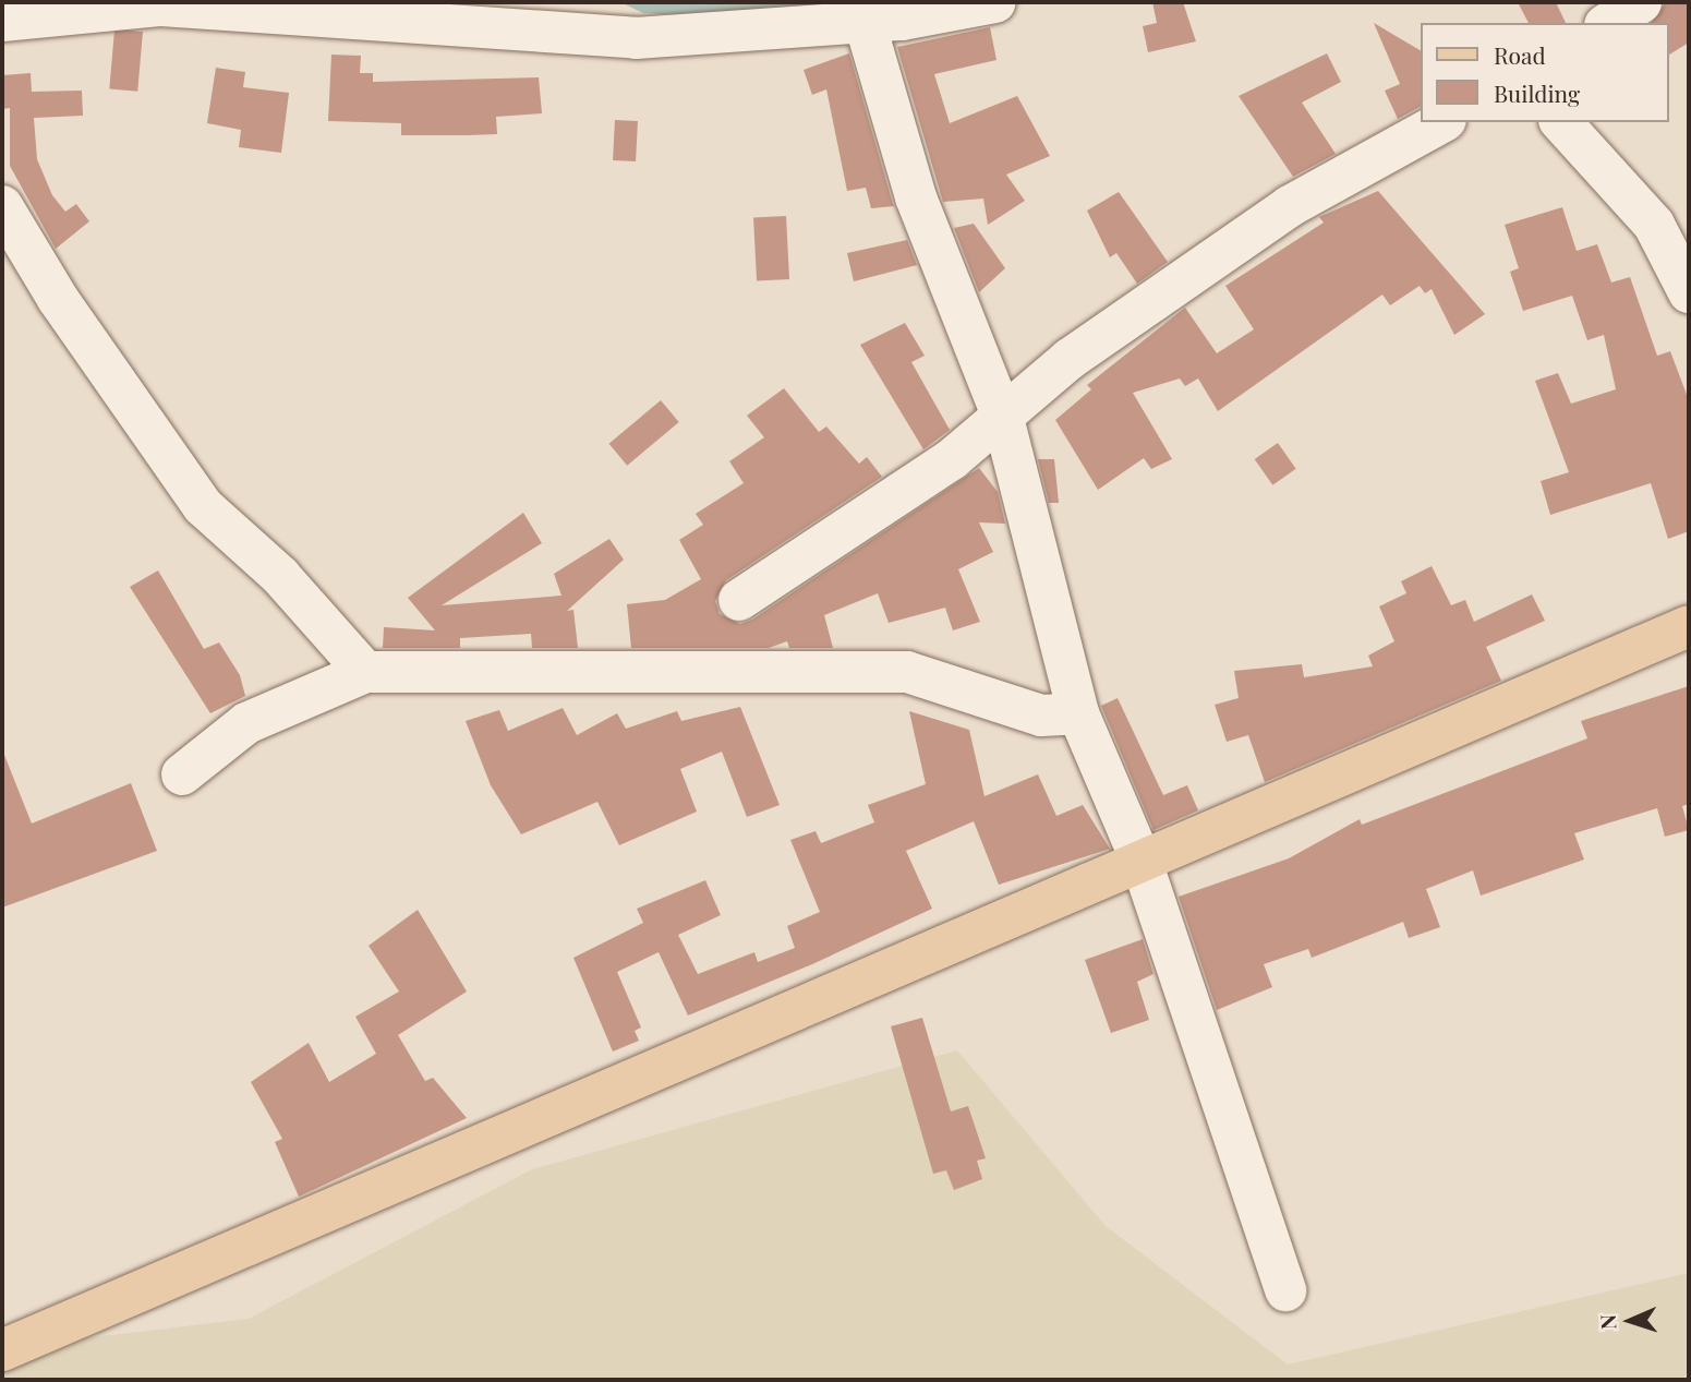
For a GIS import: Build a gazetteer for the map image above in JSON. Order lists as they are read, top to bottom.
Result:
{
  "legend": ["Road", "Building"],
  "north": "left"
}
